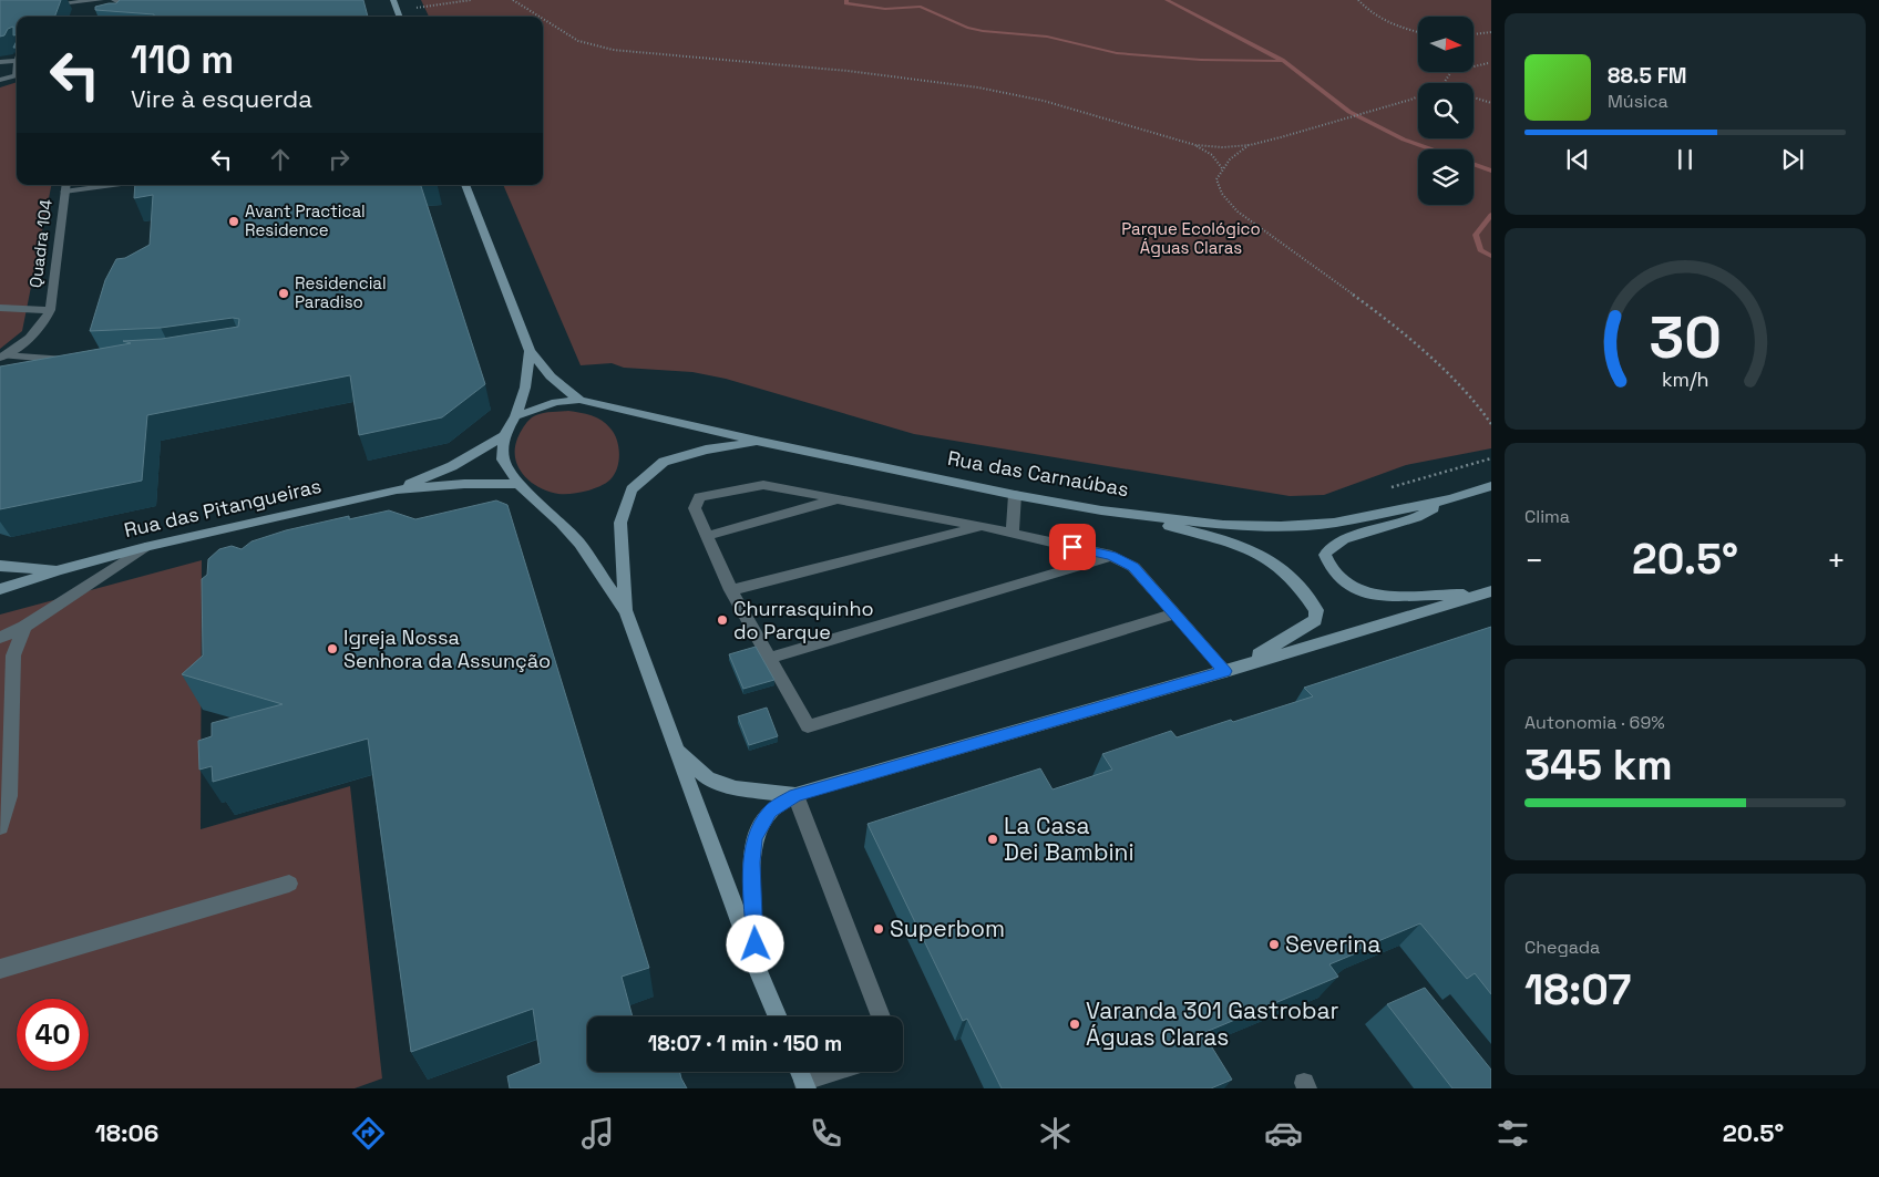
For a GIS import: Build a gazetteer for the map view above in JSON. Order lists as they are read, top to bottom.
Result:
{
  "streets": {
    "street": ["Quadra 104", "Rua das Carnaúbas", "Rua das Pitangueiras"]
  },
  "parks": ["Parque Ecológico Águas Claras"],
  "places": [
    "Avant Practical Residence",
    "Residencial Paradiso",
    "Churrasquinho do Parque",
    "Igreja Nossa Senhora da Assunção",
    "La Casa Dei Bambini",
    "Superbom",
    "Severina",
    "Varanda 301 Gastrobar Águas Claras"
  ],
  "north": "right",
  "page": {
    "turn": ["110 m", "Vire à esquerda"],
    "song": ["88.5 FM", "Música"],
    "tile": [
      "Clima",
      ["Autonomia · 69%", "345 km"],
      ["Chegada", "18:07"]
    ],
    "heat": ["−", "20.5°", "+"],
    "limit": "40",
    "trip": "18:07 · 1 min · 150 m",
    "tabs": ["18:06", "20.5°"],
    "gauge": ["30", "km/h"]
  }
}
